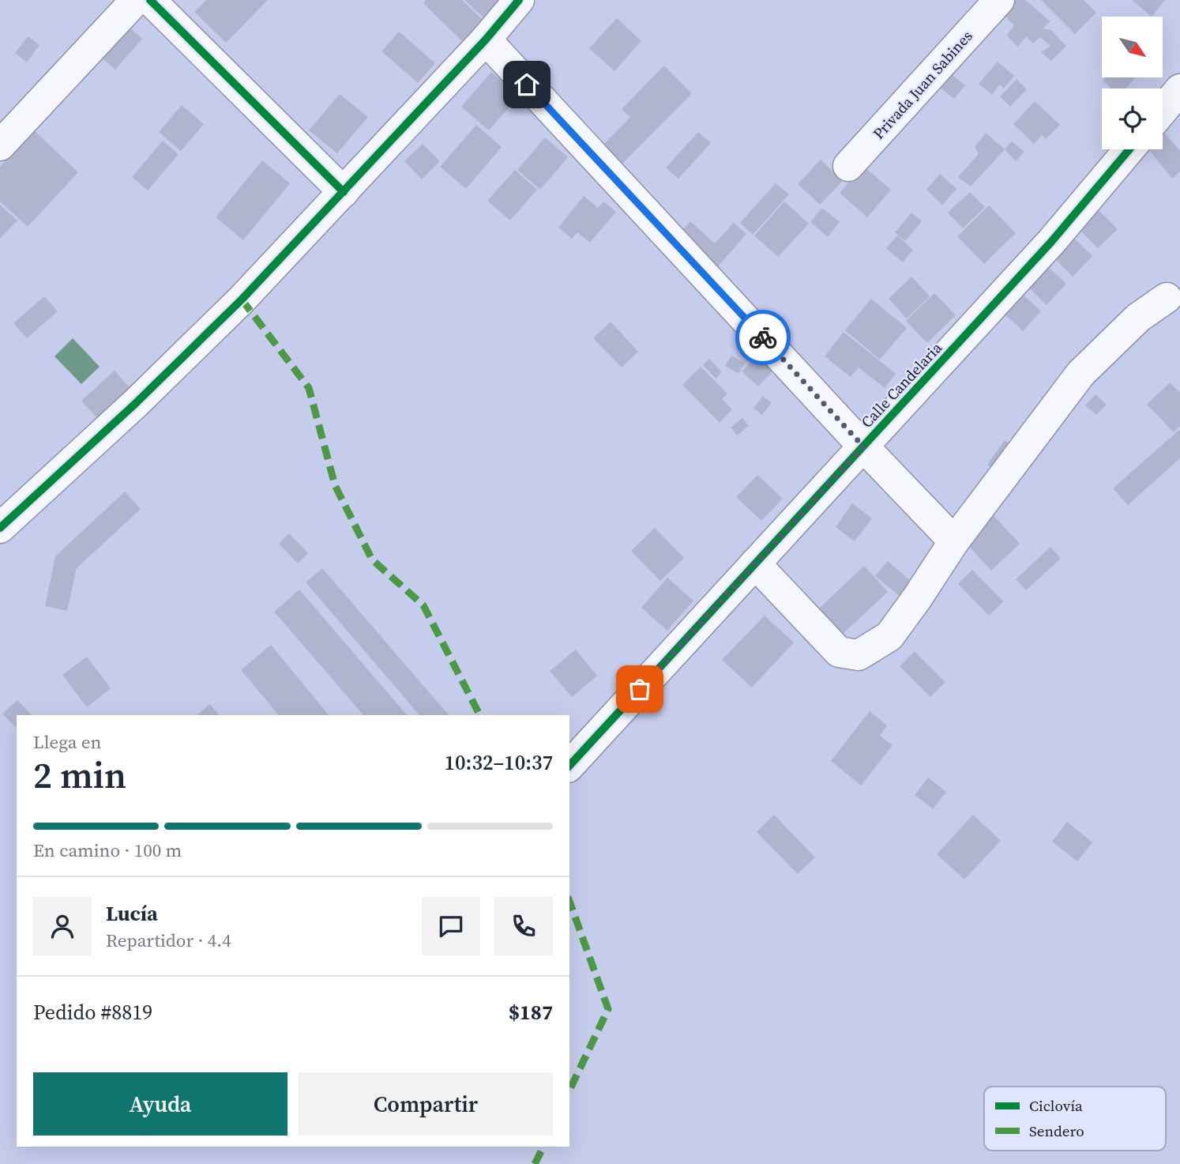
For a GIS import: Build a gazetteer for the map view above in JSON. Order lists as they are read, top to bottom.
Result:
{
  "streets": {
    "street": ["Privada Juan Sabines", "Calle Candelaria"]
  },
  "legend": ["Ciclovía", "Sendero"],
  "north": "bottom right",
  "page": {
    "heading": ["2 min", "Llega en", "10:32–10:37"],
    "panel": [
      "Lucía",
      "Repartidor · 4.4",
      "Pedido #8819",
      "$187"
    ],
    "bar": "En camino · 100 m",
    "buttons": ["Ayuda", "Compartir"]
  }
}
